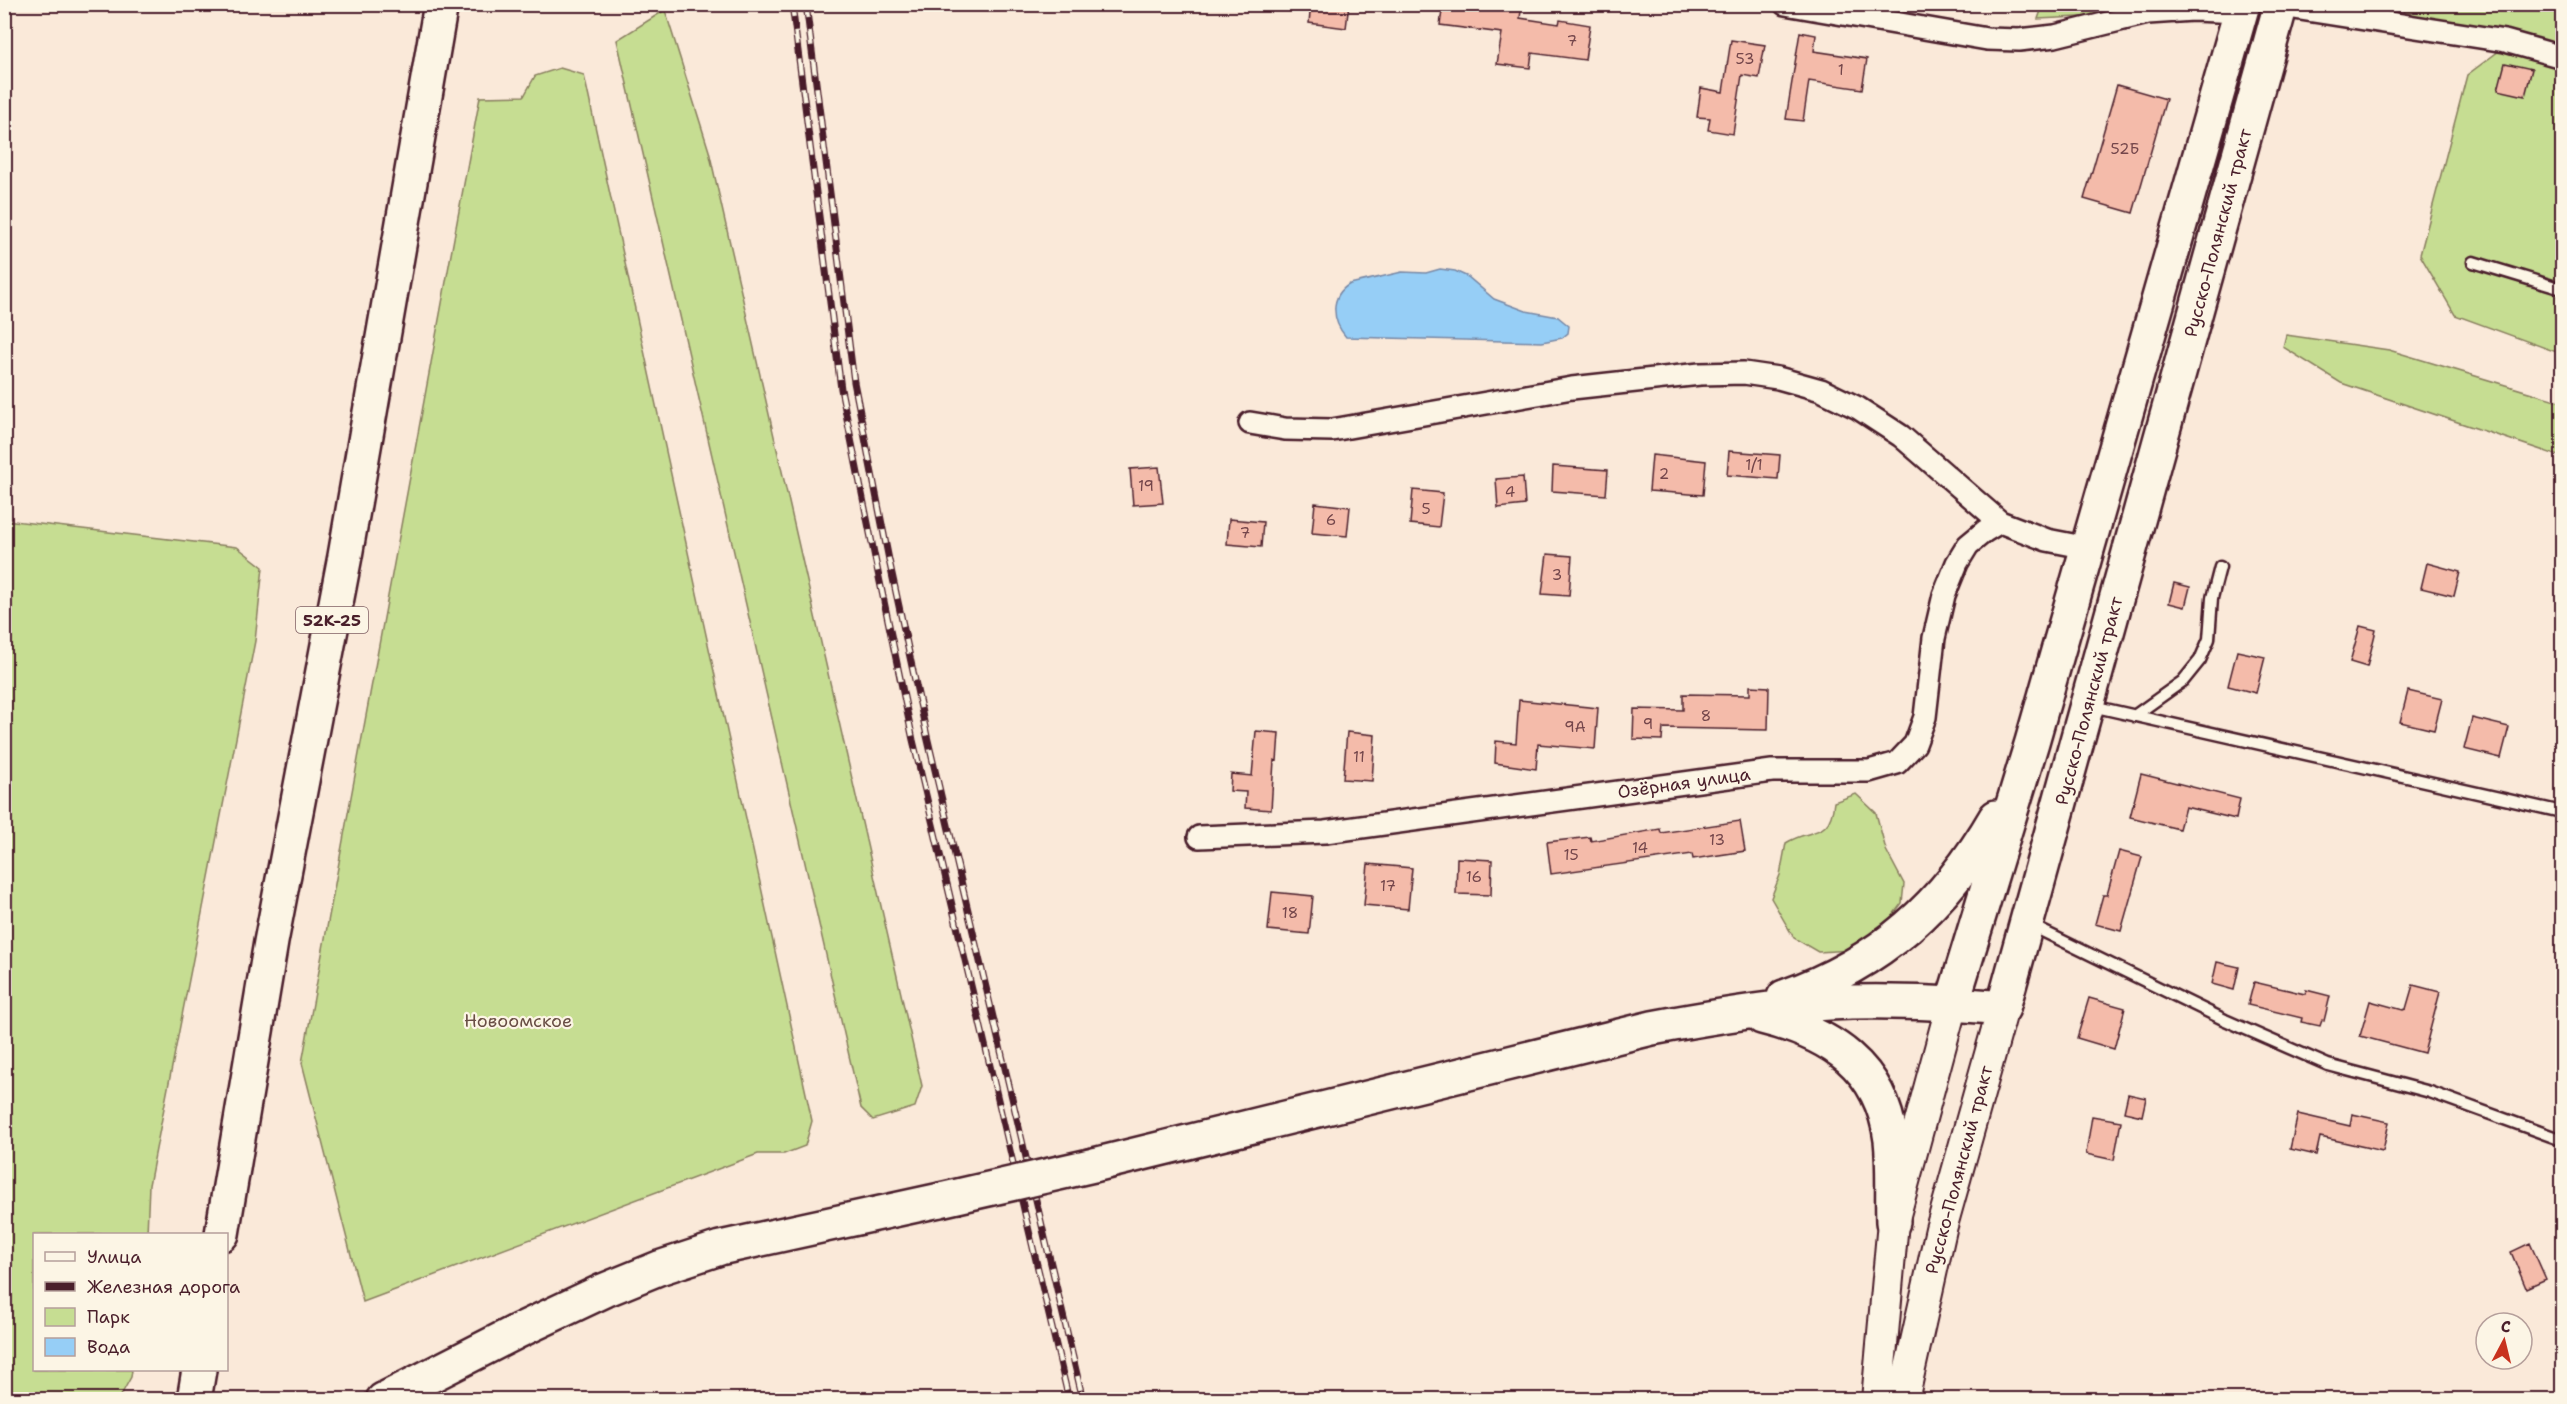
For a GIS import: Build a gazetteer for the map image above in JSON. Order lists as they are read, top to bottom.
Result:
{
  "streets": {
    "main road": ["Русско-Полянский тракт", "52К-25"],
    "street": ["Озёрная улица"]
  },
  "parks": ["Новоомское"],
  "house_numbers": [
    "7",
    "53",
    "1",
    "52Б",
    "1/1",
    "2",
    "19",
    "4",
    "5",
    "6",
    "7",
    "3",
    "8",
    "9",
    "9А",
    "11",
    "13",
    "14",
    "15",
    "16",
    "17",
    "18"
  ],
  "legend": [
    "Улица",
    "Железная дорога",
    "Парк",
    "Вода"
  ],
  "north": "top"
}
